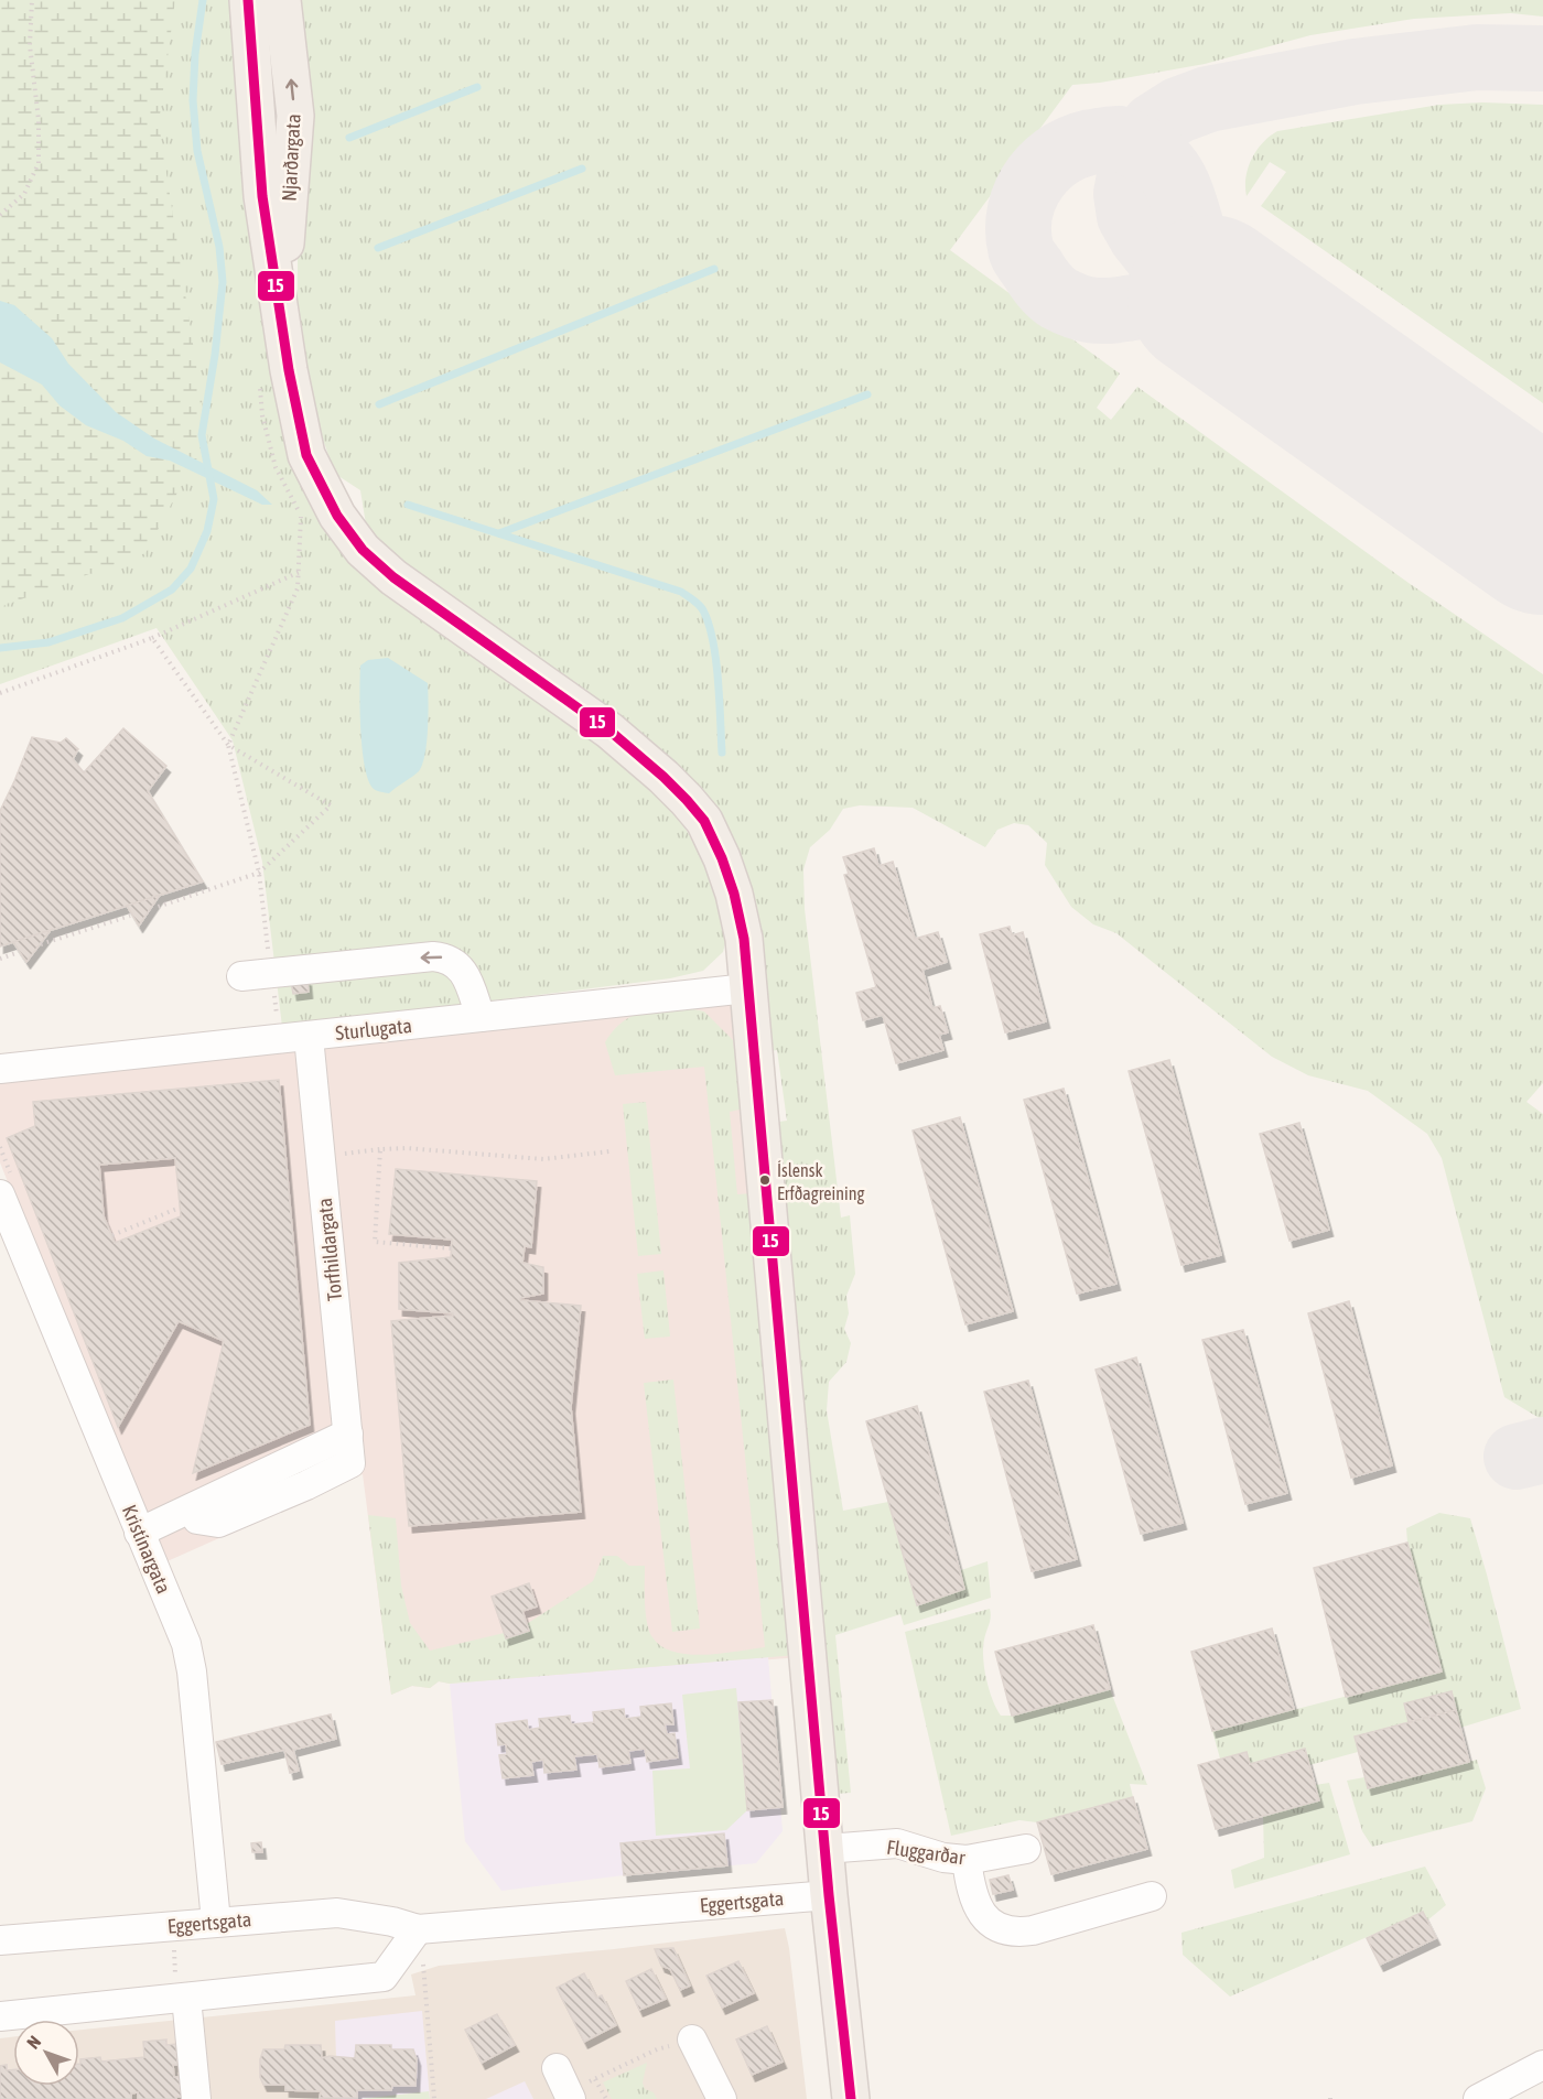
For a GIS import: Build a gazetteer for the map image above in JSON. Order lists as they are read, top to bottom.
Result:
{
  "streets": {
    "main road": ["Njarðargata"],
    "street": [
      "Sturlugata",
      "Torfhildargata",
      "Kristínargata",
      "Fluggarðar",
      "Eggertsgata"
    ]
  },
  "crossings": [
    ["Njarðargata", "Sturlugata"],
    ["Njarðargata", "Fluggarðar"],
    ["Njarðargata", "Eggertsgata"],
    ["Sturlugata", "Torfhildargata"],
    ["Kristínargata", "Eggertsgata"]
  ],
  "places": ["Íslensk Erfðagreining"],
  "lines": ["transit line 15"],
  "north": "top left"
}
